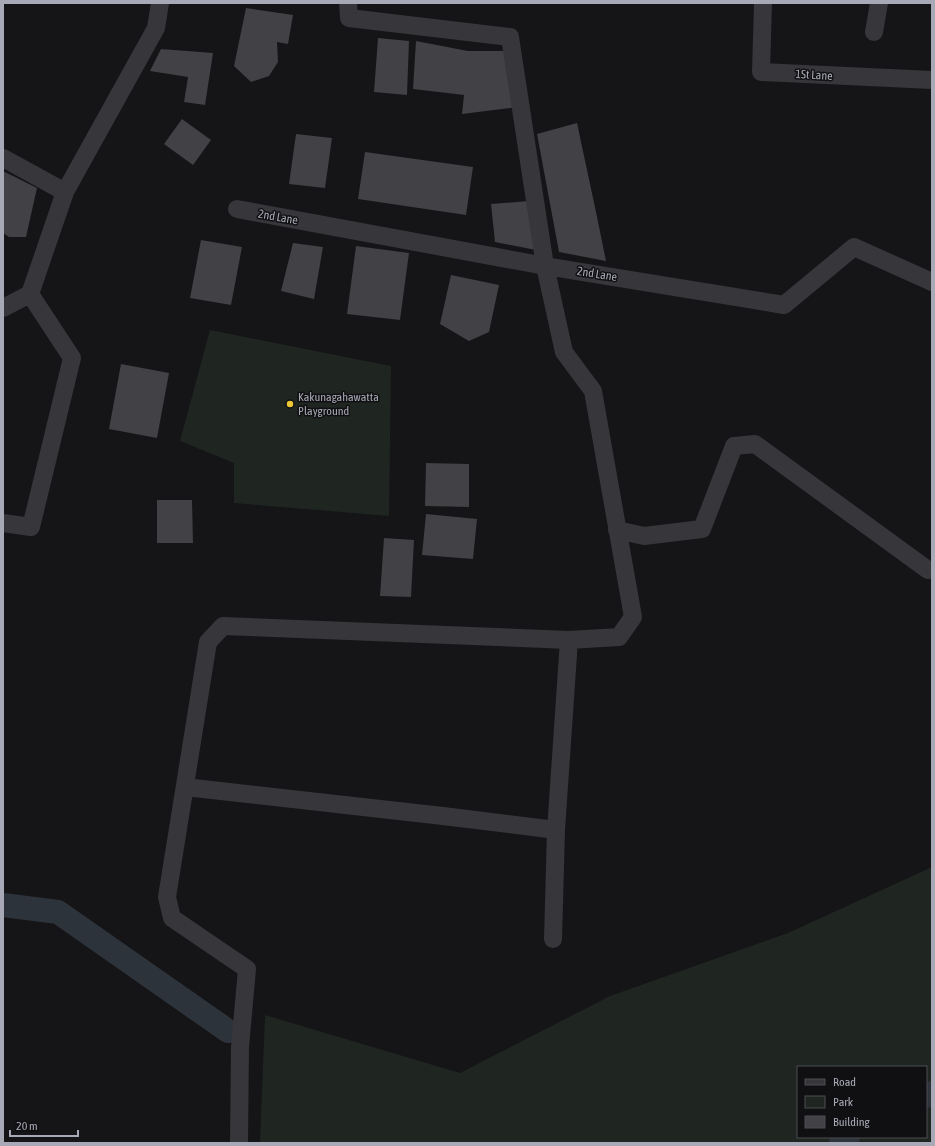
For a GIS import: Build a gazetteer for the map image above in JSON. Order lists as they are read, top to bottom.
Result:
{
  "streets": {
    "street": ["1St Lane", "2nd Lane"]
  },
  "places": ["Kakunagahawatta Playground"],
  "legend": ["Road", "Park", "Building"],
  "scale_bar": "20 m"
}
